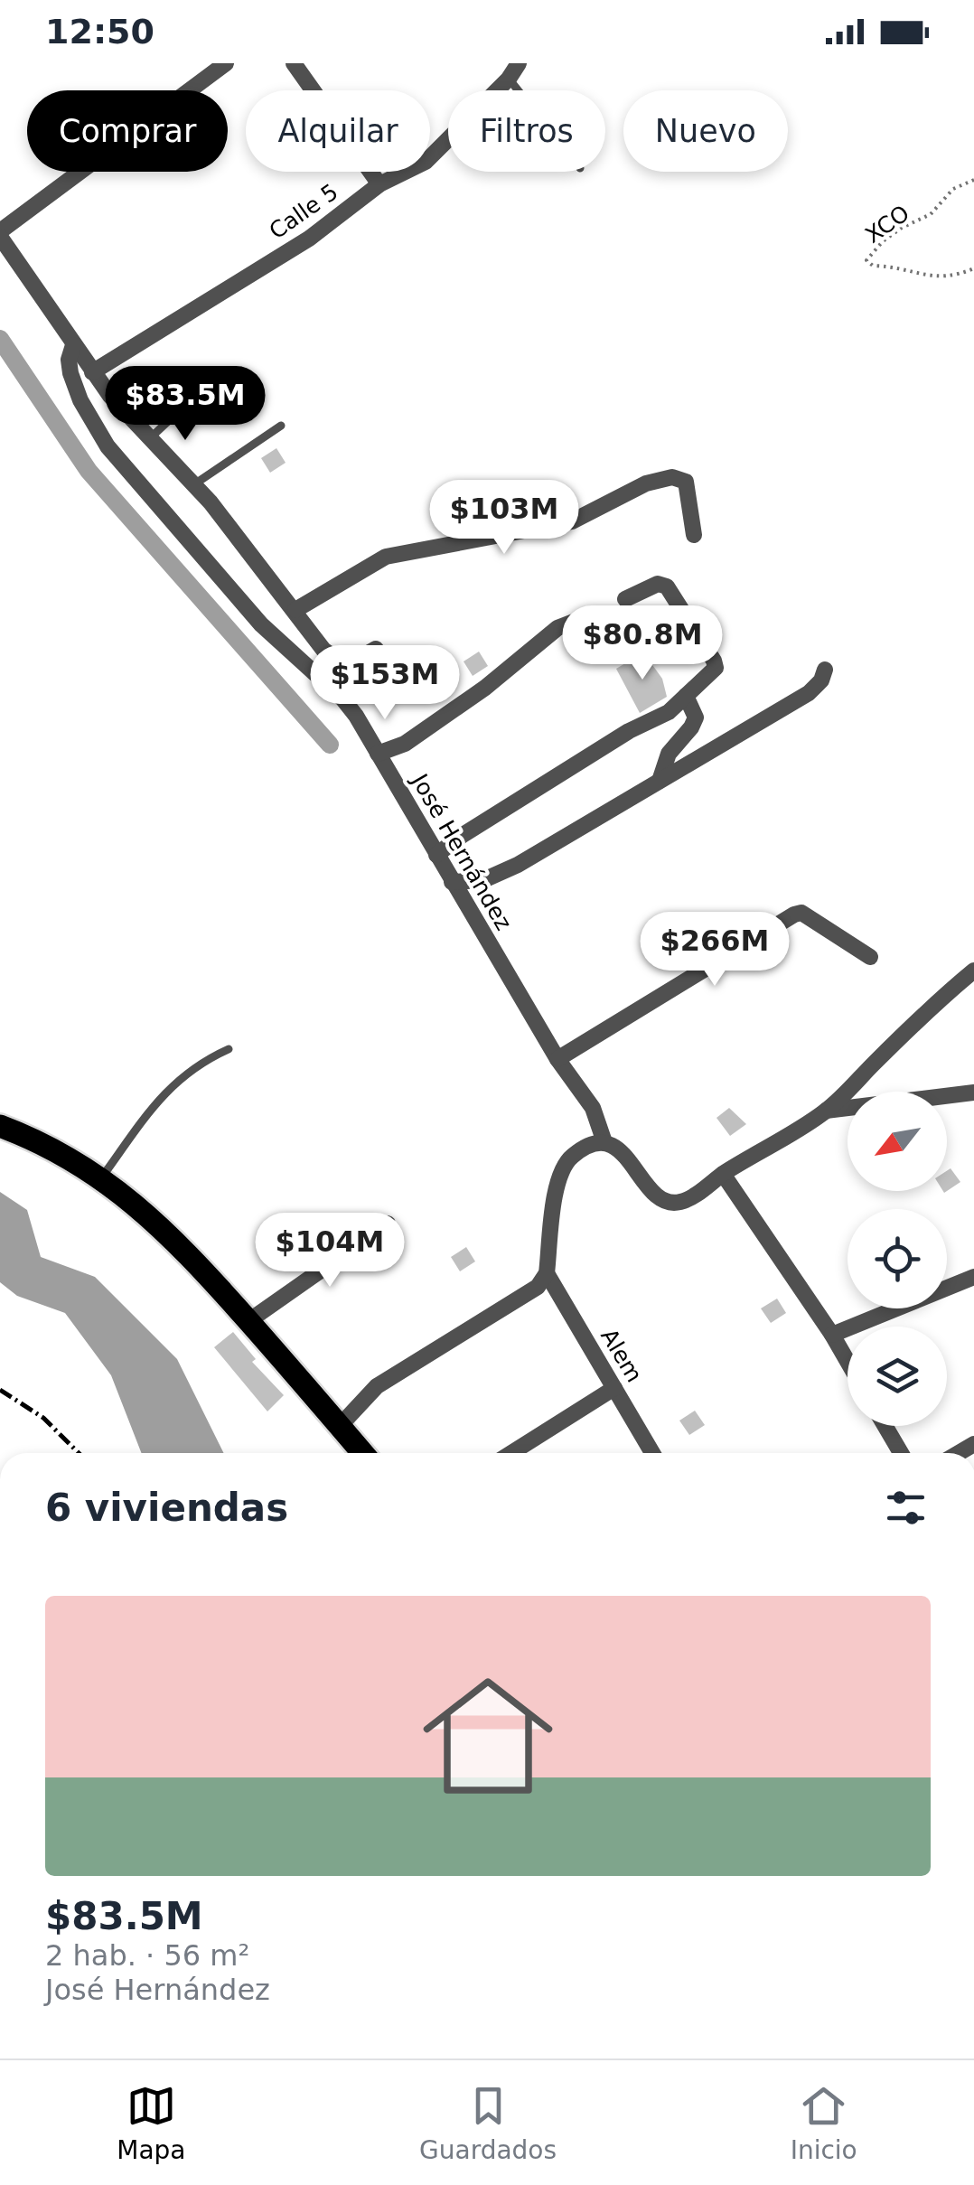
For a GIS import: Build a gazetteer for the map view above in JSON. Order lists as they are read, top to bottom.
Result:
{
  "streets": {
    "street": ["Calle 5", "José Hernández", "Alem"],
    "path": ["XCO"]
  },
  "crossings": [
    ["Calle 5", "José Hernández"]
  ],
  "north": "bottom left",
  "page": {
    "status": "12:50",
    "chip": [
      "Comprar",
      "Alquilar",
      "Filtros",
      "Nuevo"
    ],
    "price": [
      "$83.5M",
      "$103M",
      "$80.8M",
      "$153M",
      "$266M",
      "$104M"
    ],
    "heading": "6 viviendas",
    "list": [
      {
        "name": "$83.5M",
        "note": "2 hab. · 56 m² · José Hernández"
      }
    ],
    "tabs": ["Mapa", "Guardados", "Inicio"]
  }
}
